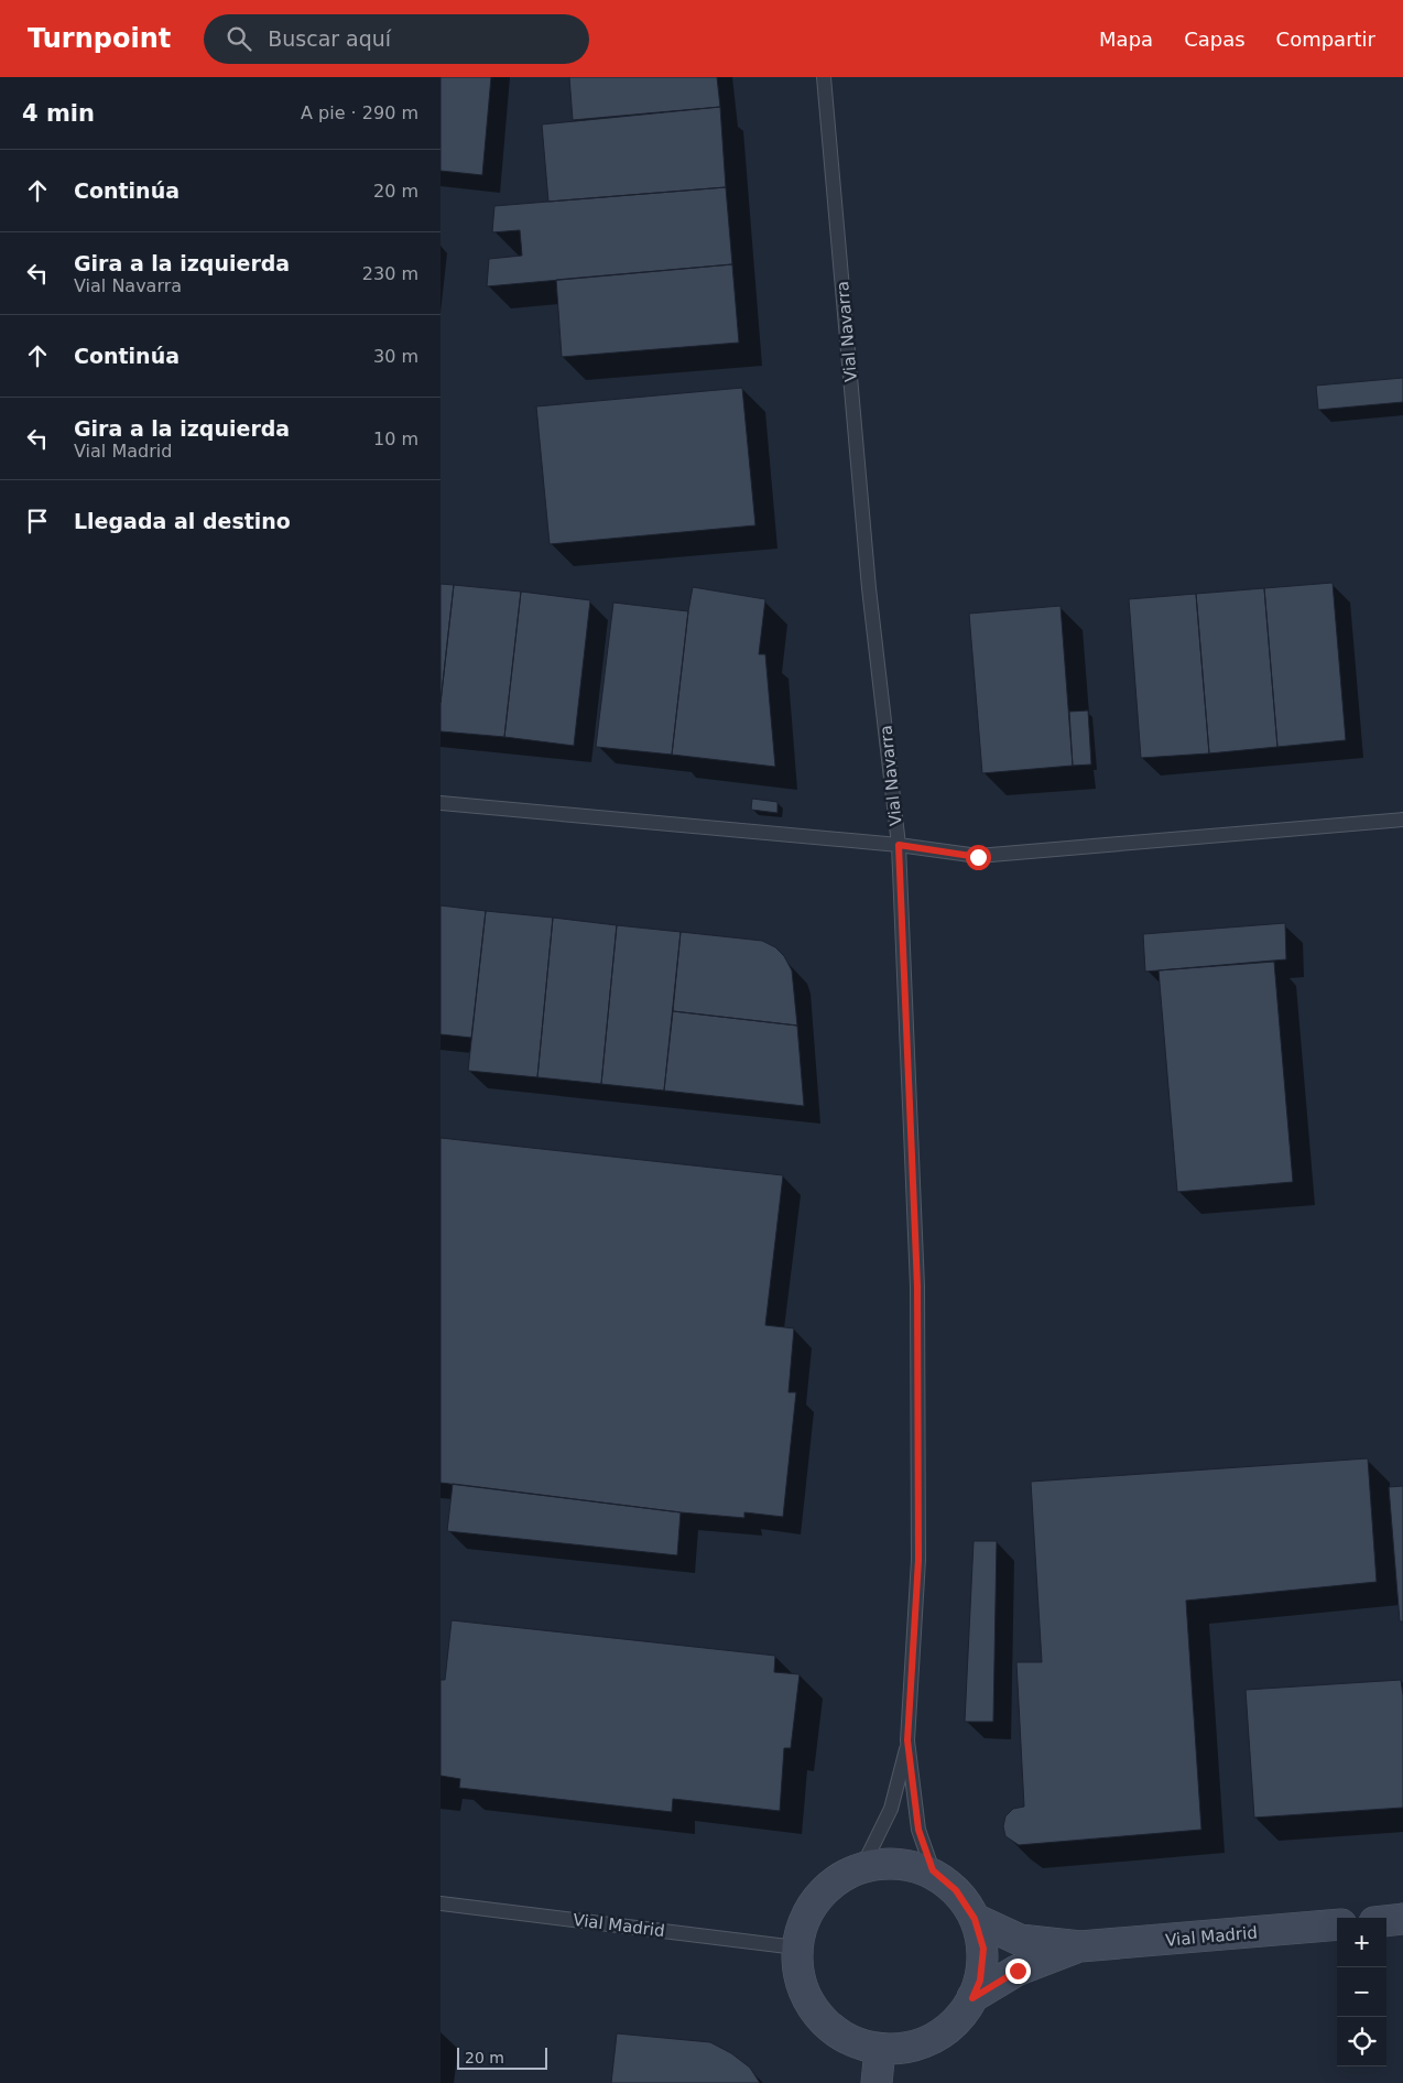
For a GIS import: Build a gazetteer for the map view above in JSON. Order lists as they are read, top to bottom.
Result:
{
  "streets": {
    "street": ["Vial Madrid"],
    "lane": ["Vial Navarra"]
  },
  "crossings": [
    ["Vial Navarra", "Vial Madrid"]
  ],
  "scale_bar": "20 m",
  "page": {
    "header": "Turnpoint",
    "search": "Buscar aquí",
    "nav": ["Mapa", "Capas", "Compartir"],
    "heading": ["4 min", "A pie · 290 m"],
    "list": [
      ["Continúa", "20 m"],
      ["Gira a la izquierda", "Vial Navarra", "230 m"],
      ["Continúa", "30 m"],
      ["Gira a la izquierda", "Vial Madrid", "10 m"],
      "Llegada al destino"
    ],
    "map_buttons": ["+", "−"],
    "scale": "20 m"
  }
}
